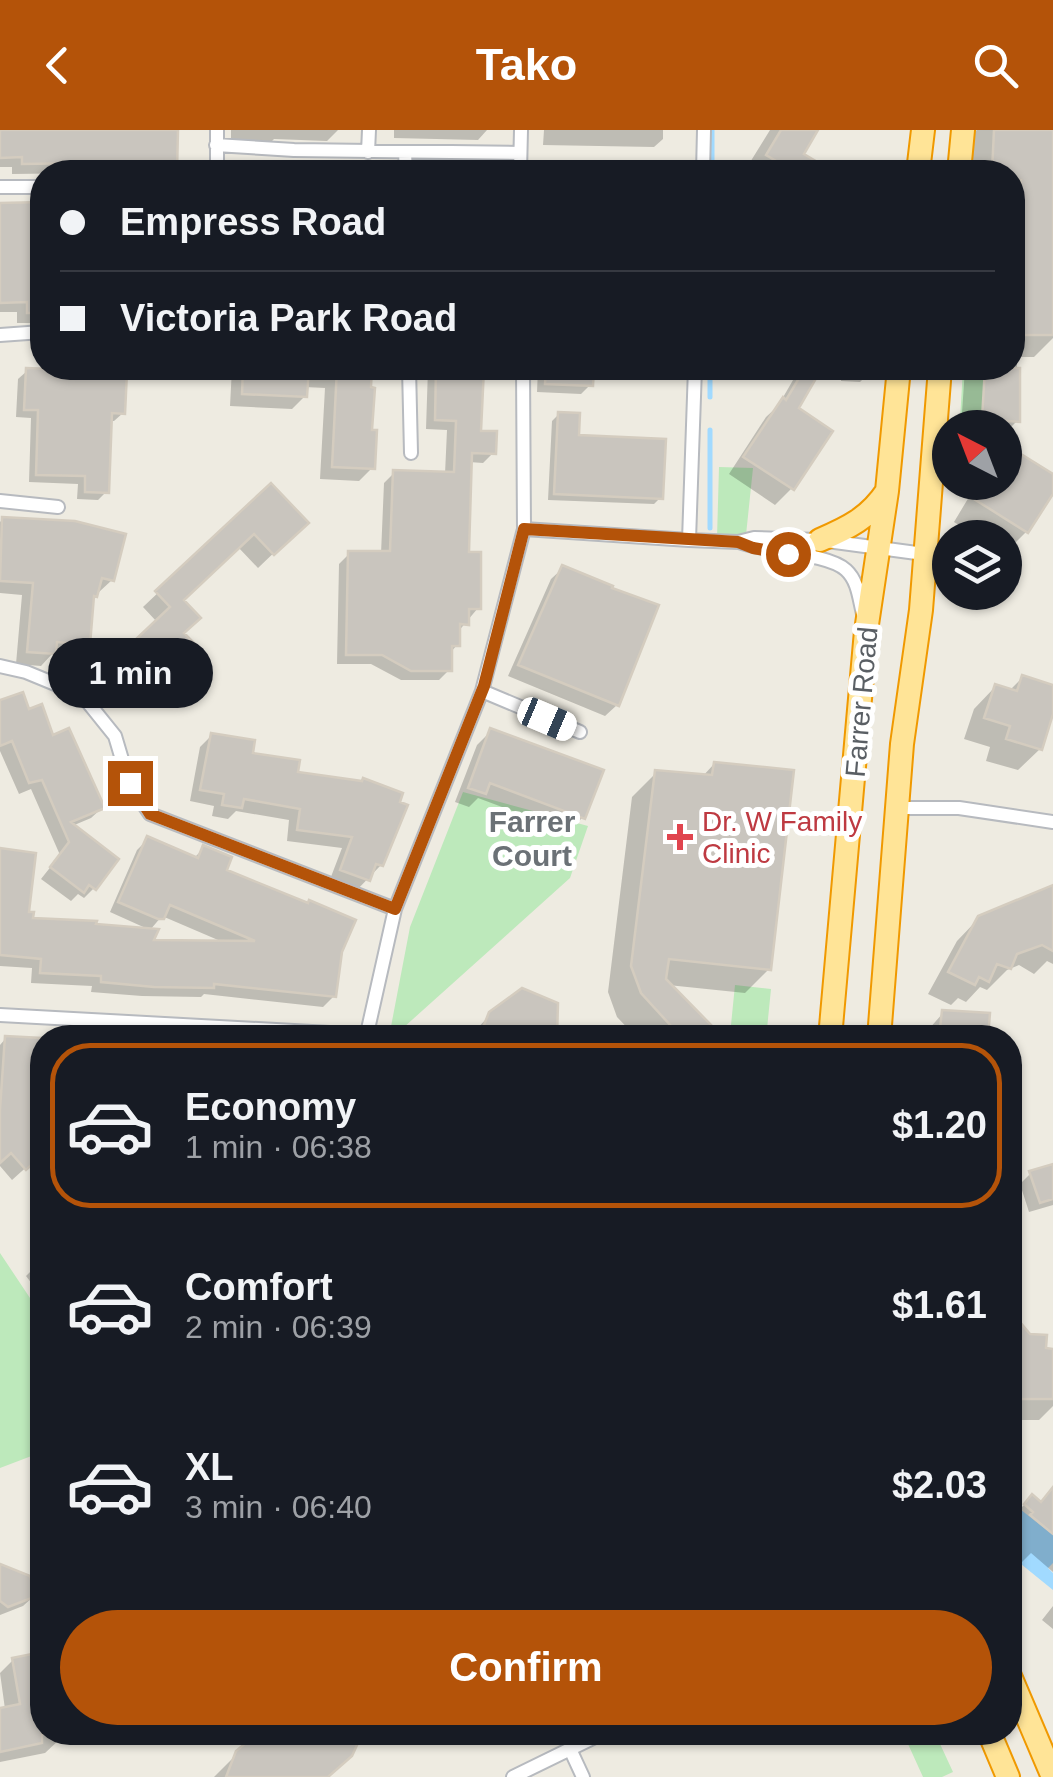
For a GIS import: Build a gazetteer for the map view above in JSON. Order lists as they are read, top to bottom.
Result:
{
  "streets": {
    "highway": ["Farrer Road"]
  },
  "districts": ["Farrer Court"],
  "places": {
    "health": ["Dr. W Family Clinic"]
  },
  "north": "top left",
  "page": {
    "header": "Tako",
    "banner": ["Empress Road", "Victoria Park Road"],
    "bubble": "1 min",
    "list": [
      {
        "name": "Economy",
        "note": "1 min · 06:38",
        "value": "$1.20"
      },
      {
        "name": "Comfort",
        "note": "2 min · 06:39",
        "value": "$1.61"
      },
      {
        "name": "XL",
        "note": "3 min · 06:40",
        "value": "$2.03"
      }
    ],
    "buttons": "Confirm"
  }
}
